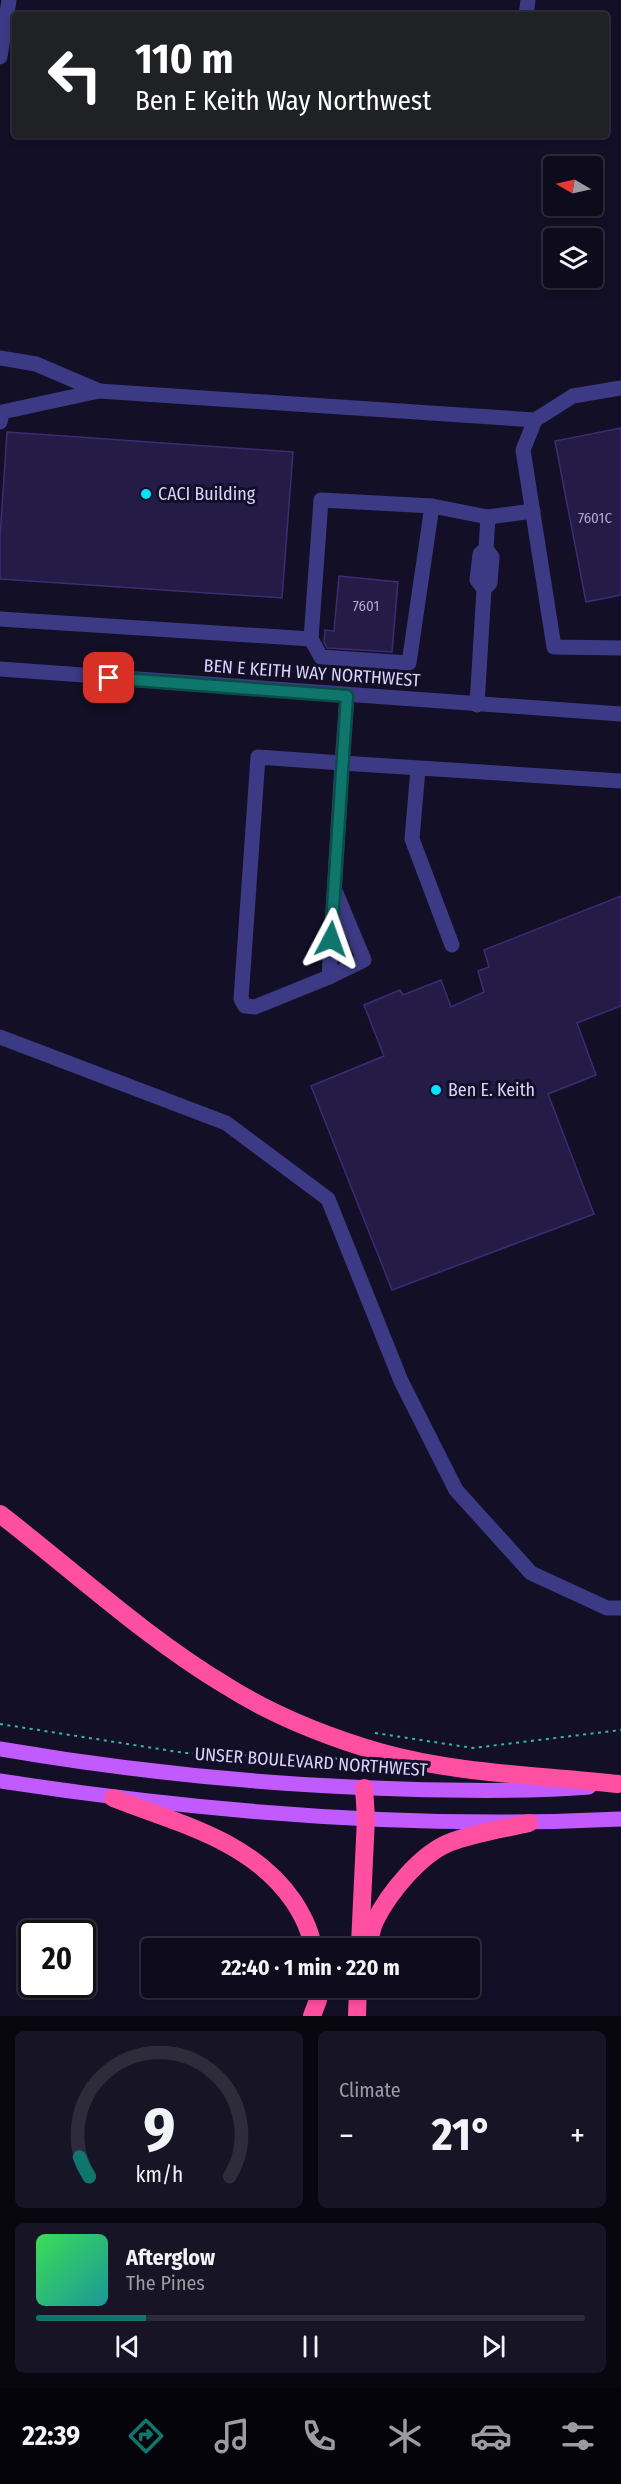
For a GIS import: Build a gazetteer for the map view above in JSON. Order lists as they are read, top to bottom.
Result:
{
  "streets": {
    "main road": ["UNSER BOULEVARD NORTHWEST"],
    "street": ["BEN E KEITH WAY NORTHWEST"]
  },
  "places": ["CACI Building", "Ben E. Keith"],
  "house_numbers": ["7601C", "7601"],
  "north": "left",
  "page": {
    "turn": ["110 m", "Ben E Keith Way Northwest"],
    "limit": "20",
    "trip": "22:40 · 1 min · 220 m",
    "tile": "Climate",
    "heat": ["−", "21°", "+"],
    "song": ["Afterglow", "The Pines"],
    "tabs": "22:39",
    "gauge": ["9", "km/h"]
  }
}
